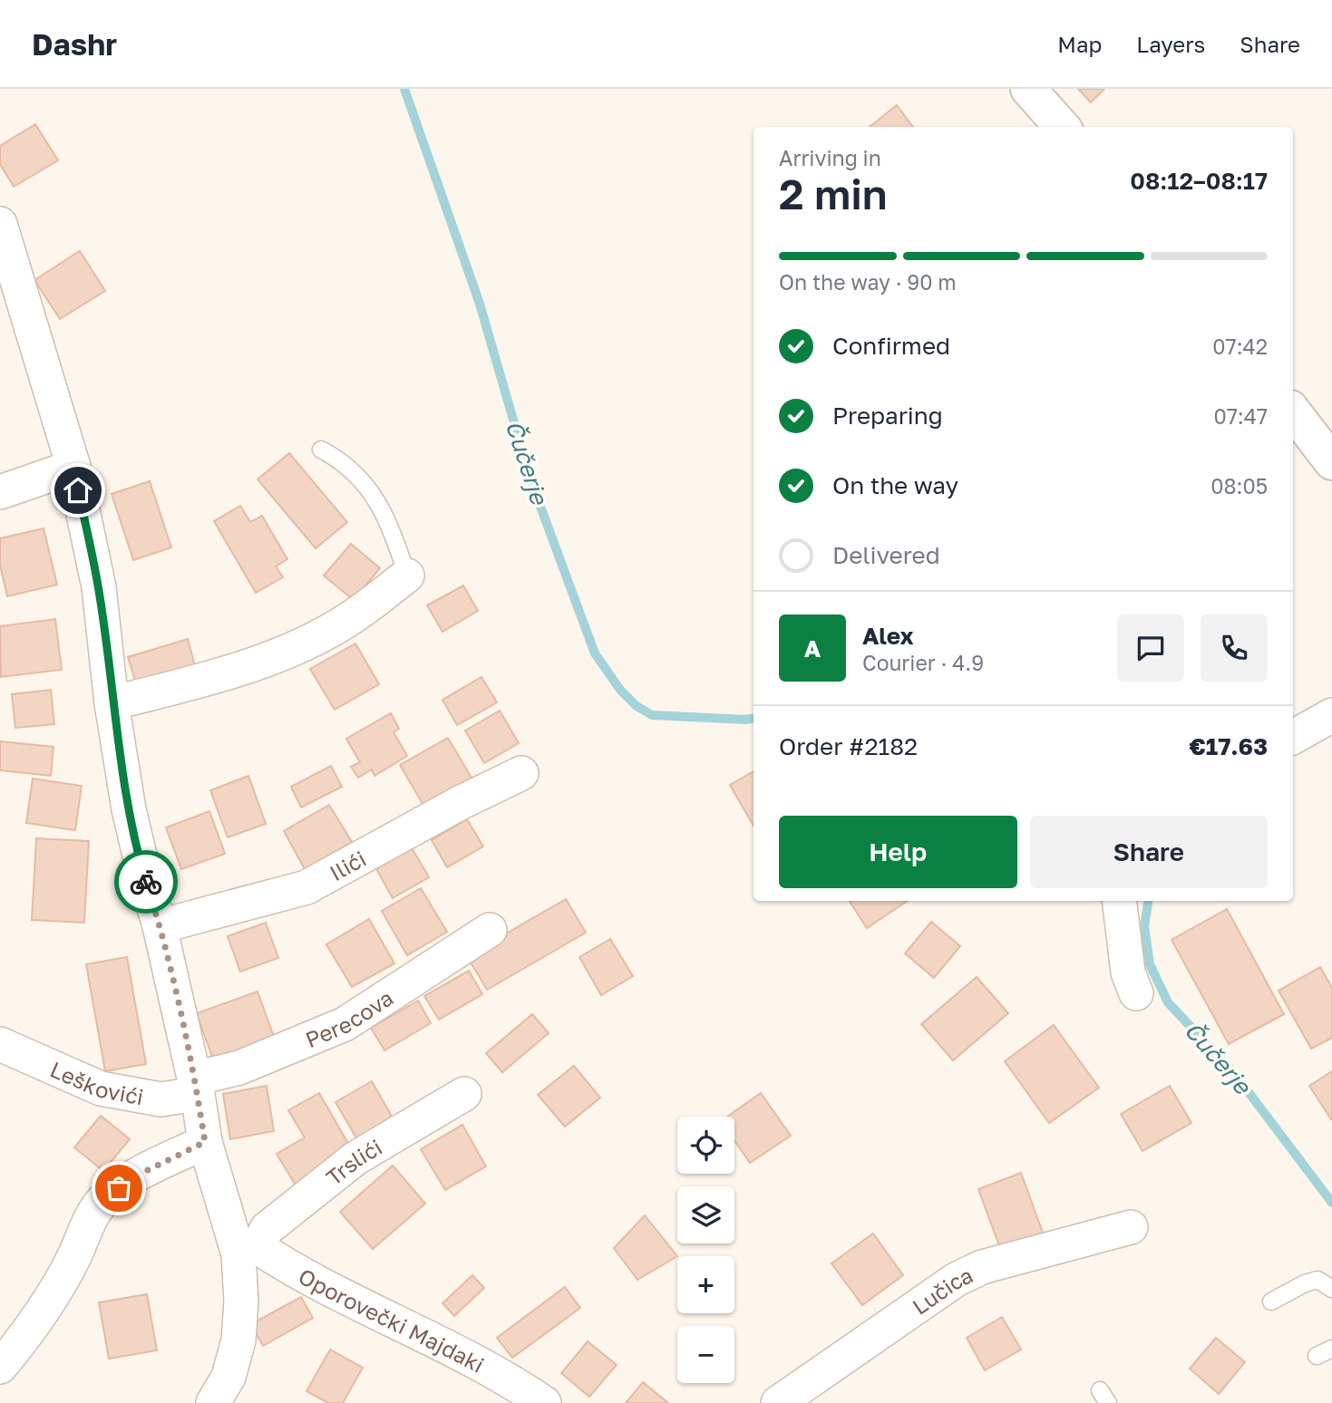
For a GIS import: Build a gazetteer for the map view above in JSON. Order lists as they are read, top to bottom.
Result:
{
  "streets": {
    "street": [
      "Ilići",
      "Perecova",
      "Leškovići",
      "Trslići",
      "Lučica",
      "Oporovečki Majdaki"
    ]
  },
  "crossings": [
    ["Perecova", "Leškovići"],
    ["Trslići", "Oporovečki Majdaki"]
  ],
  "water": ["Čučerje"],
  "page": {
    "header": "Dashr",
    "nav": ["Map", "Layers", "Share"],
    "heading": ["2 min", "Arriving in", "08:12–08:17"],
    "panel": [
      "Alex",
      "Courier · 4.9",
      "Order #2182",
      "€17.63"
    ],
    "bar": "On the way · 90 m",
    "list": [
      ["Confirmed", "07:42"],
      ["Preparing", "07:47"],
      ["On the way", "08:05"],
      "Delivered"
    ],
    "round": "A",
    "buttons": ["Help", "Share"],
    "map_buttons": ["+", "−"]
  }
}
